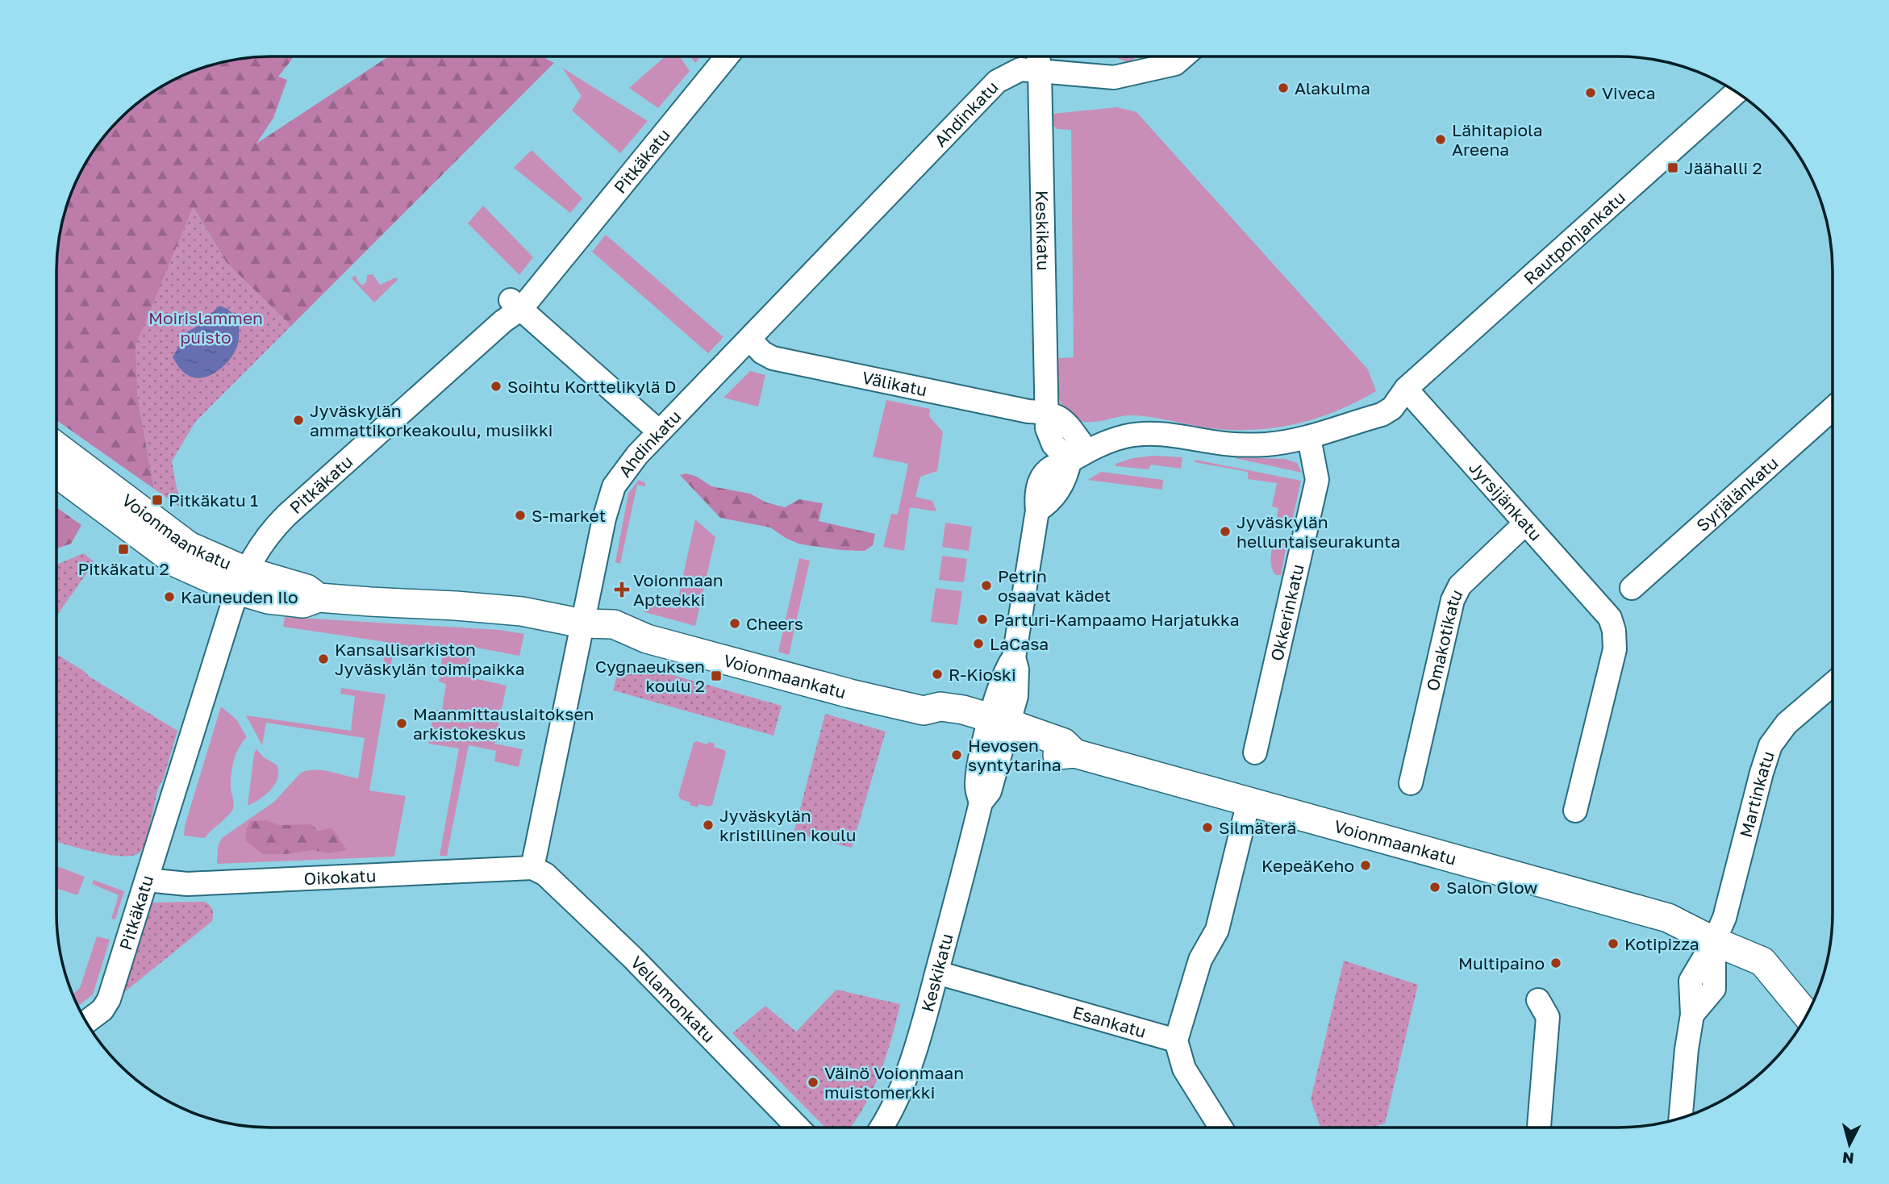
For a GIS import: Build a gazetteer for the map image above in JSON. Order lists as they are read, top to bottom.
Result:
{
  "streets": {
    "main road": ["Voionmaankatu"],
    "street": [
      "Ahdinkatu",
      "Pitkäkatu",
      "Keskikatu",
      "Rautpohjankatu",
      "Välikatu",
      "Syrjälänkatu",
      "Jyrsijänkatu",
      "Okkerinkatu",
      "Omakotikatu",
      "Martinkatu",
      "Oikokatu",
      "Vellamonkatu",
      "Esankatu"
    ]
  },
  "crossings": [
    ["Ahdinkatu", "Keskikatu"],
    ["Ahdinkatu", "Välikatu"],
    ["Ahdinkatu", "Voionmaankatu"],
    ["Ahdinkatu", "Oikokatu"],
    ["Ahdinkatu", "Vellamonkatu"],
    ["Pitkäkatu", "Voionmaankatu"],
    ["Pitkäkatu", "Oikokatu"],
    ["Keskikatu", "Rautpohjankatu"],
    ["Keskikatu", "Välikatu"],
    ["Keskikatu", "Voionmaankatu"],
    ["Keskikatu", "Esankatu"],
    ["Rautpohjankatu", "Jyrsijänkatu"],
    ["Rautpohjankatu", "Okkerinkatu"],
    ["Jyrsijänkatu", "Omakotikatu"],
    ["Voionmaankatu", "Martinkatu"],
    ["Oikokatu", "Vellamonkatu"]
  ],
  "parks": ["Moirislammen puisto"],
  "places": {
    "other": [
      "Alakulma",
      "Viveca",
      "Lähitapiola Areena",
      "Soihtu Korttelikylä D",
      "Jyväskylän ammattikorkeakoulu, musiikki",
      "S-market",
      "Jyväskylän helluntaiseurakunta",
      "Petrin osaavat kädet",
      "Kauneuden Ilo",
      "Parturi-Kampaamo Harjatukka",
      "Cheers",
      "LaCasa",
      "Kansallisarkiston Jyväskylän toimipaikka",
      "R-Kioski",
      "Maanmittauslaitoksen arkistokeskus",
      "Hevosen syntytarina",
      "Jyväskylän kristillinen koulu",
      "Silmäterä",
      "KepeäKeho",
      "Salon Glow",
      "Kotipizza",
      "Multipaino",
      "Väinö Voionmaan muistomerkki"
    ],
    "transit": [
      "Jäähalli 2",
      "Pitkäkatu 1",
      "Pitkäkatu 2",
      "Cygnaeuksen koulu 2"
    ],
    "health": ["Voionmaan Apteekki"]
  },
  "north": "bottom"
}
